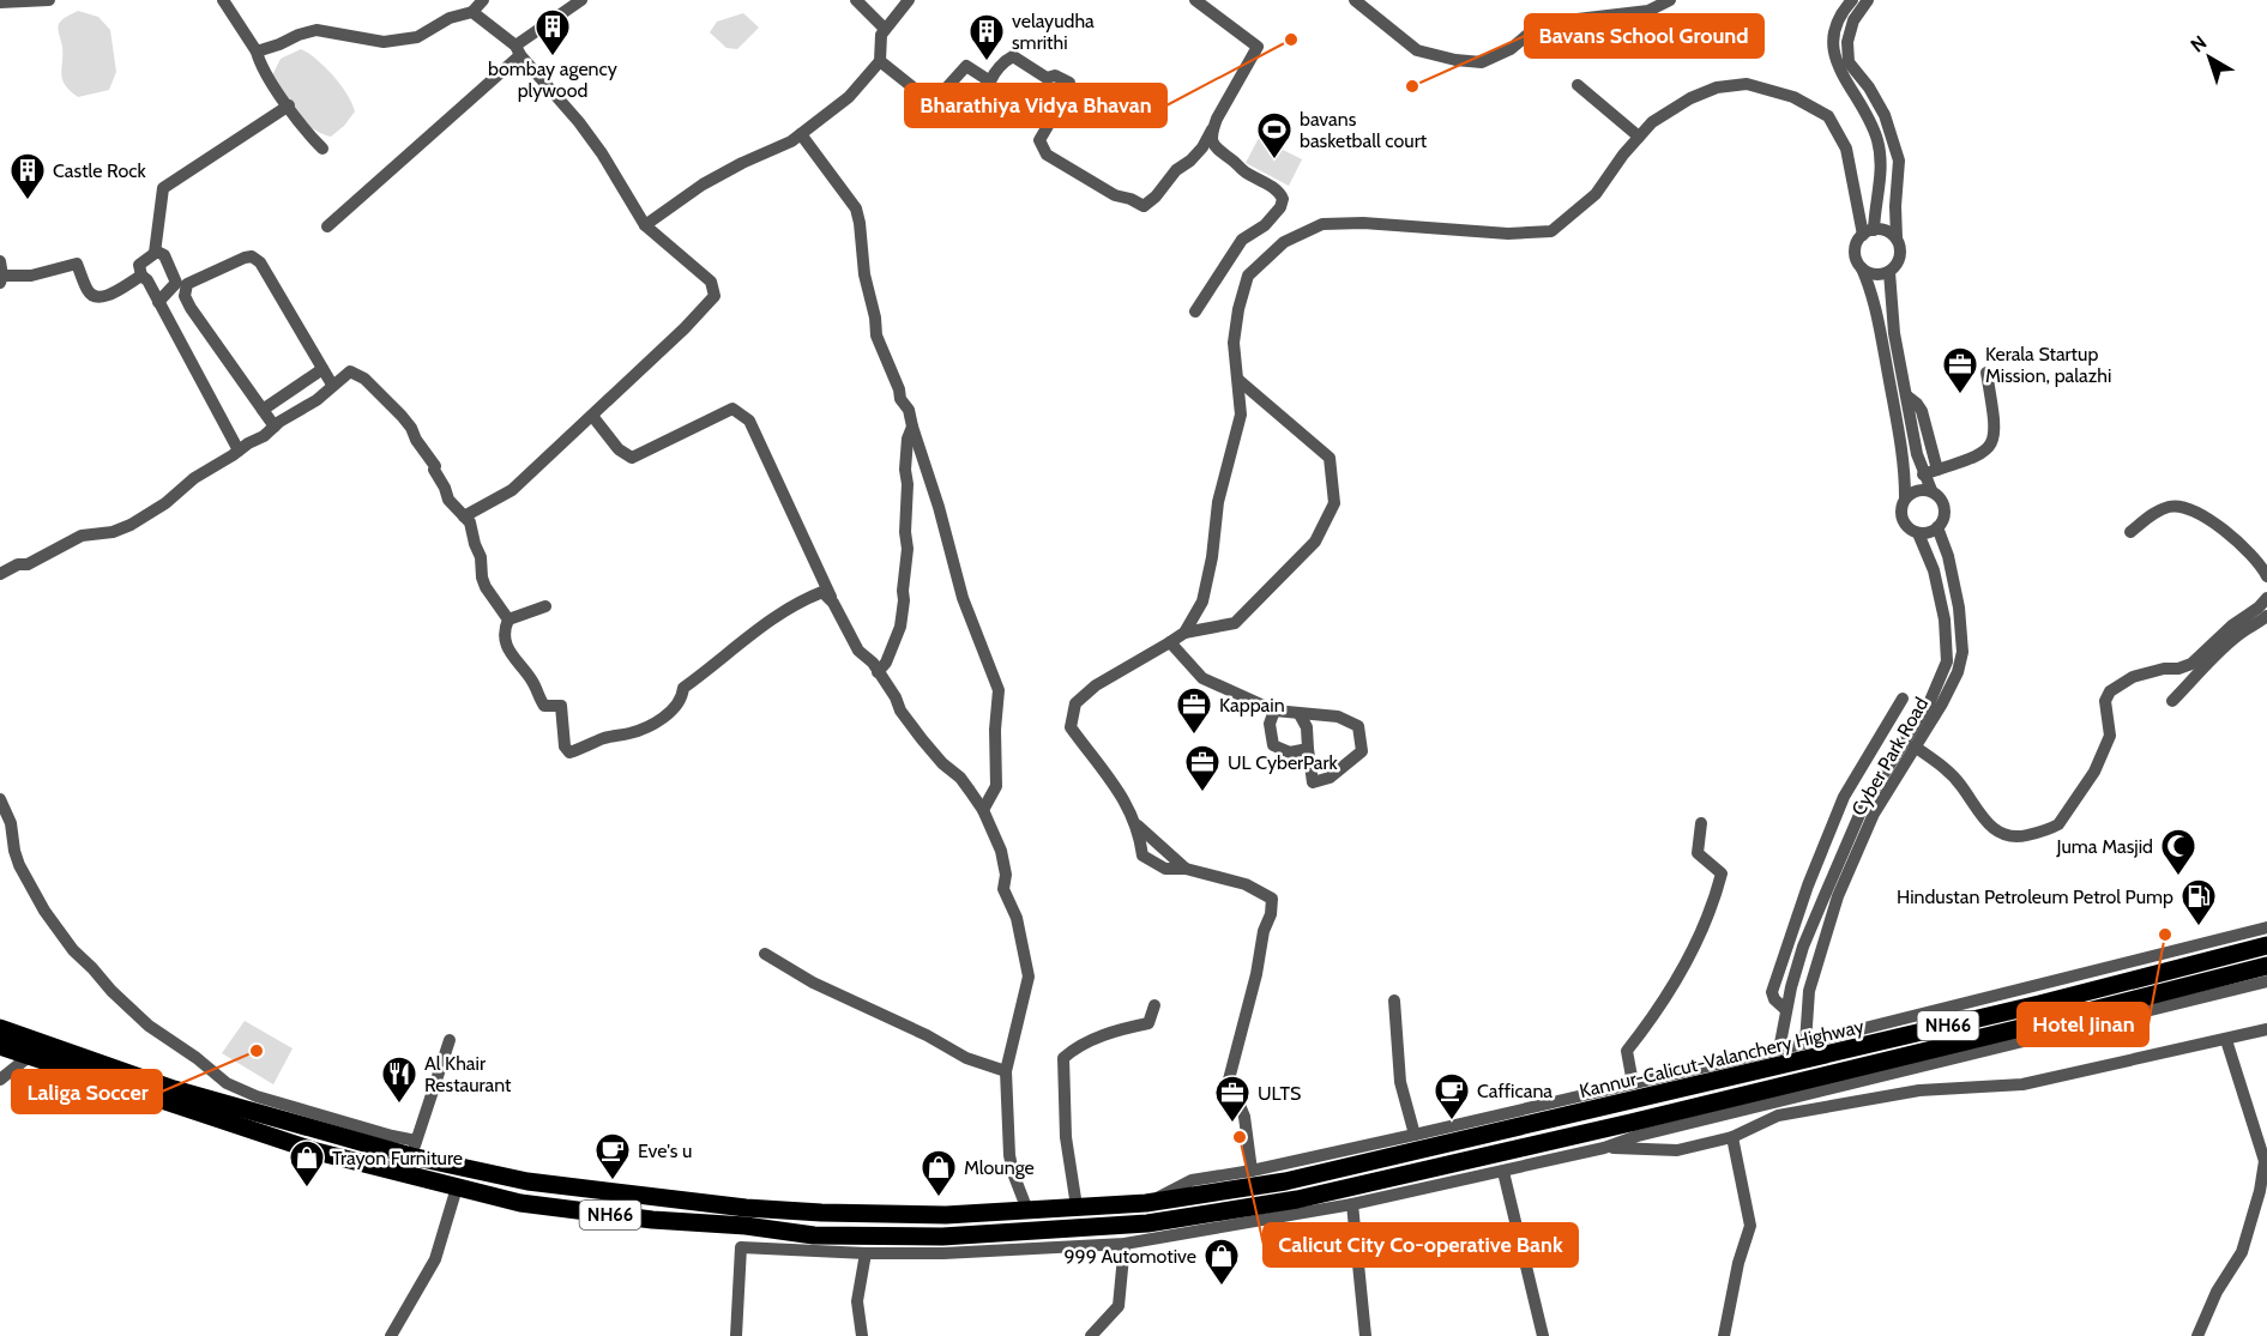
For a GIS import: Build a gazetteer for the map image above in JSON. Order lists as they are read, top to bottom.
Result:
{
  "streets": {
    "highway": ["NH66", "Kannur-Calicut-Valanchery Highway"],
    "street": ["Cyber Park Road"]
  },
  "places": {
    "other": [
      "Bharathiya Vidya Bhavan",
      "Bavans School Ground",
      "Hotel Jinan",
      "Laliga Soccer",
      "Calicut City Co-operative Bank"
    ],
    "building": ["bombay agency plywood", "velayudha smrithi", "Castle Rock"],
    "sports": ["bavans basketball court"],
    "office": [
      "Kerala Startup Mission, palazhi",
      "Kappain",
      "UL CyberPark",
      "ULTS"
    ],
    "mosque": ["Juma Masjid"],
    "fuel station": ["Hindustan Petroleum Petrol Pump"],
    "restaurant": ["Al Khair Restaurant"],
    "cafe": ["Cafficana", "Eve's u"],
    "shop": ["Trayon Furniture", "Mlounge", "999 Automotive"]
  },
  "north": "top left"
}
